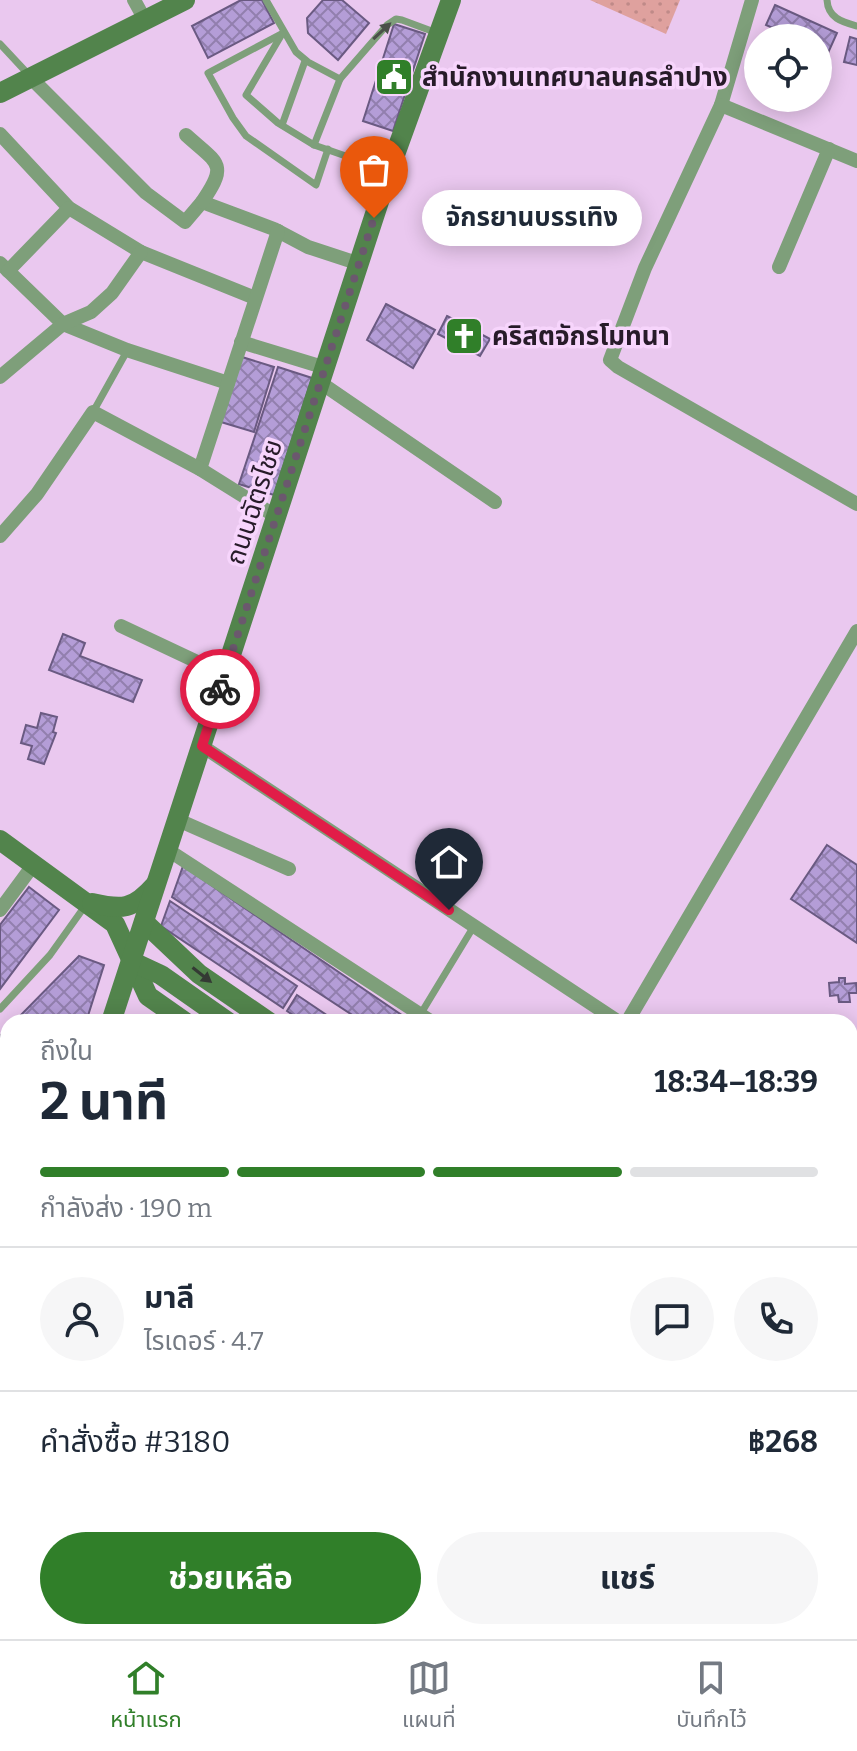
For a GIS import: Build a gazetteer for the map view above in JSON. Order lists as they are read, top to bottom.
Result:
{
  "streets": {
    "main road": ["ถนนฉัตรไชย"]
  },
  "places": {
    "public building": ["สำนักงานเทศบาลนครลำปาง"],
    "other": ["จักรยานบรรเทิง"],
    "church": ["คริสตจักรโมทนา"]
  },
  "page": {
    "bubble": "จักรยานบรรเทิง",
    "heading": ["2 นาที", "ถึงใน", "18:34–18:39"],
    "panel": [
      "มาลี",
      "ไรเดอร์ · 4.7",
      "คำสั่งซื้อ #3180",
      "฿268"
    ],
    "bar": "กำลังส่ง · 190 m",
    "buttons": ["ช่วยเหลือ", "แชร์"],
    "tabs": ["หน้าแรก", "แผนที่", "บันทึกไว้"]
  }
}
